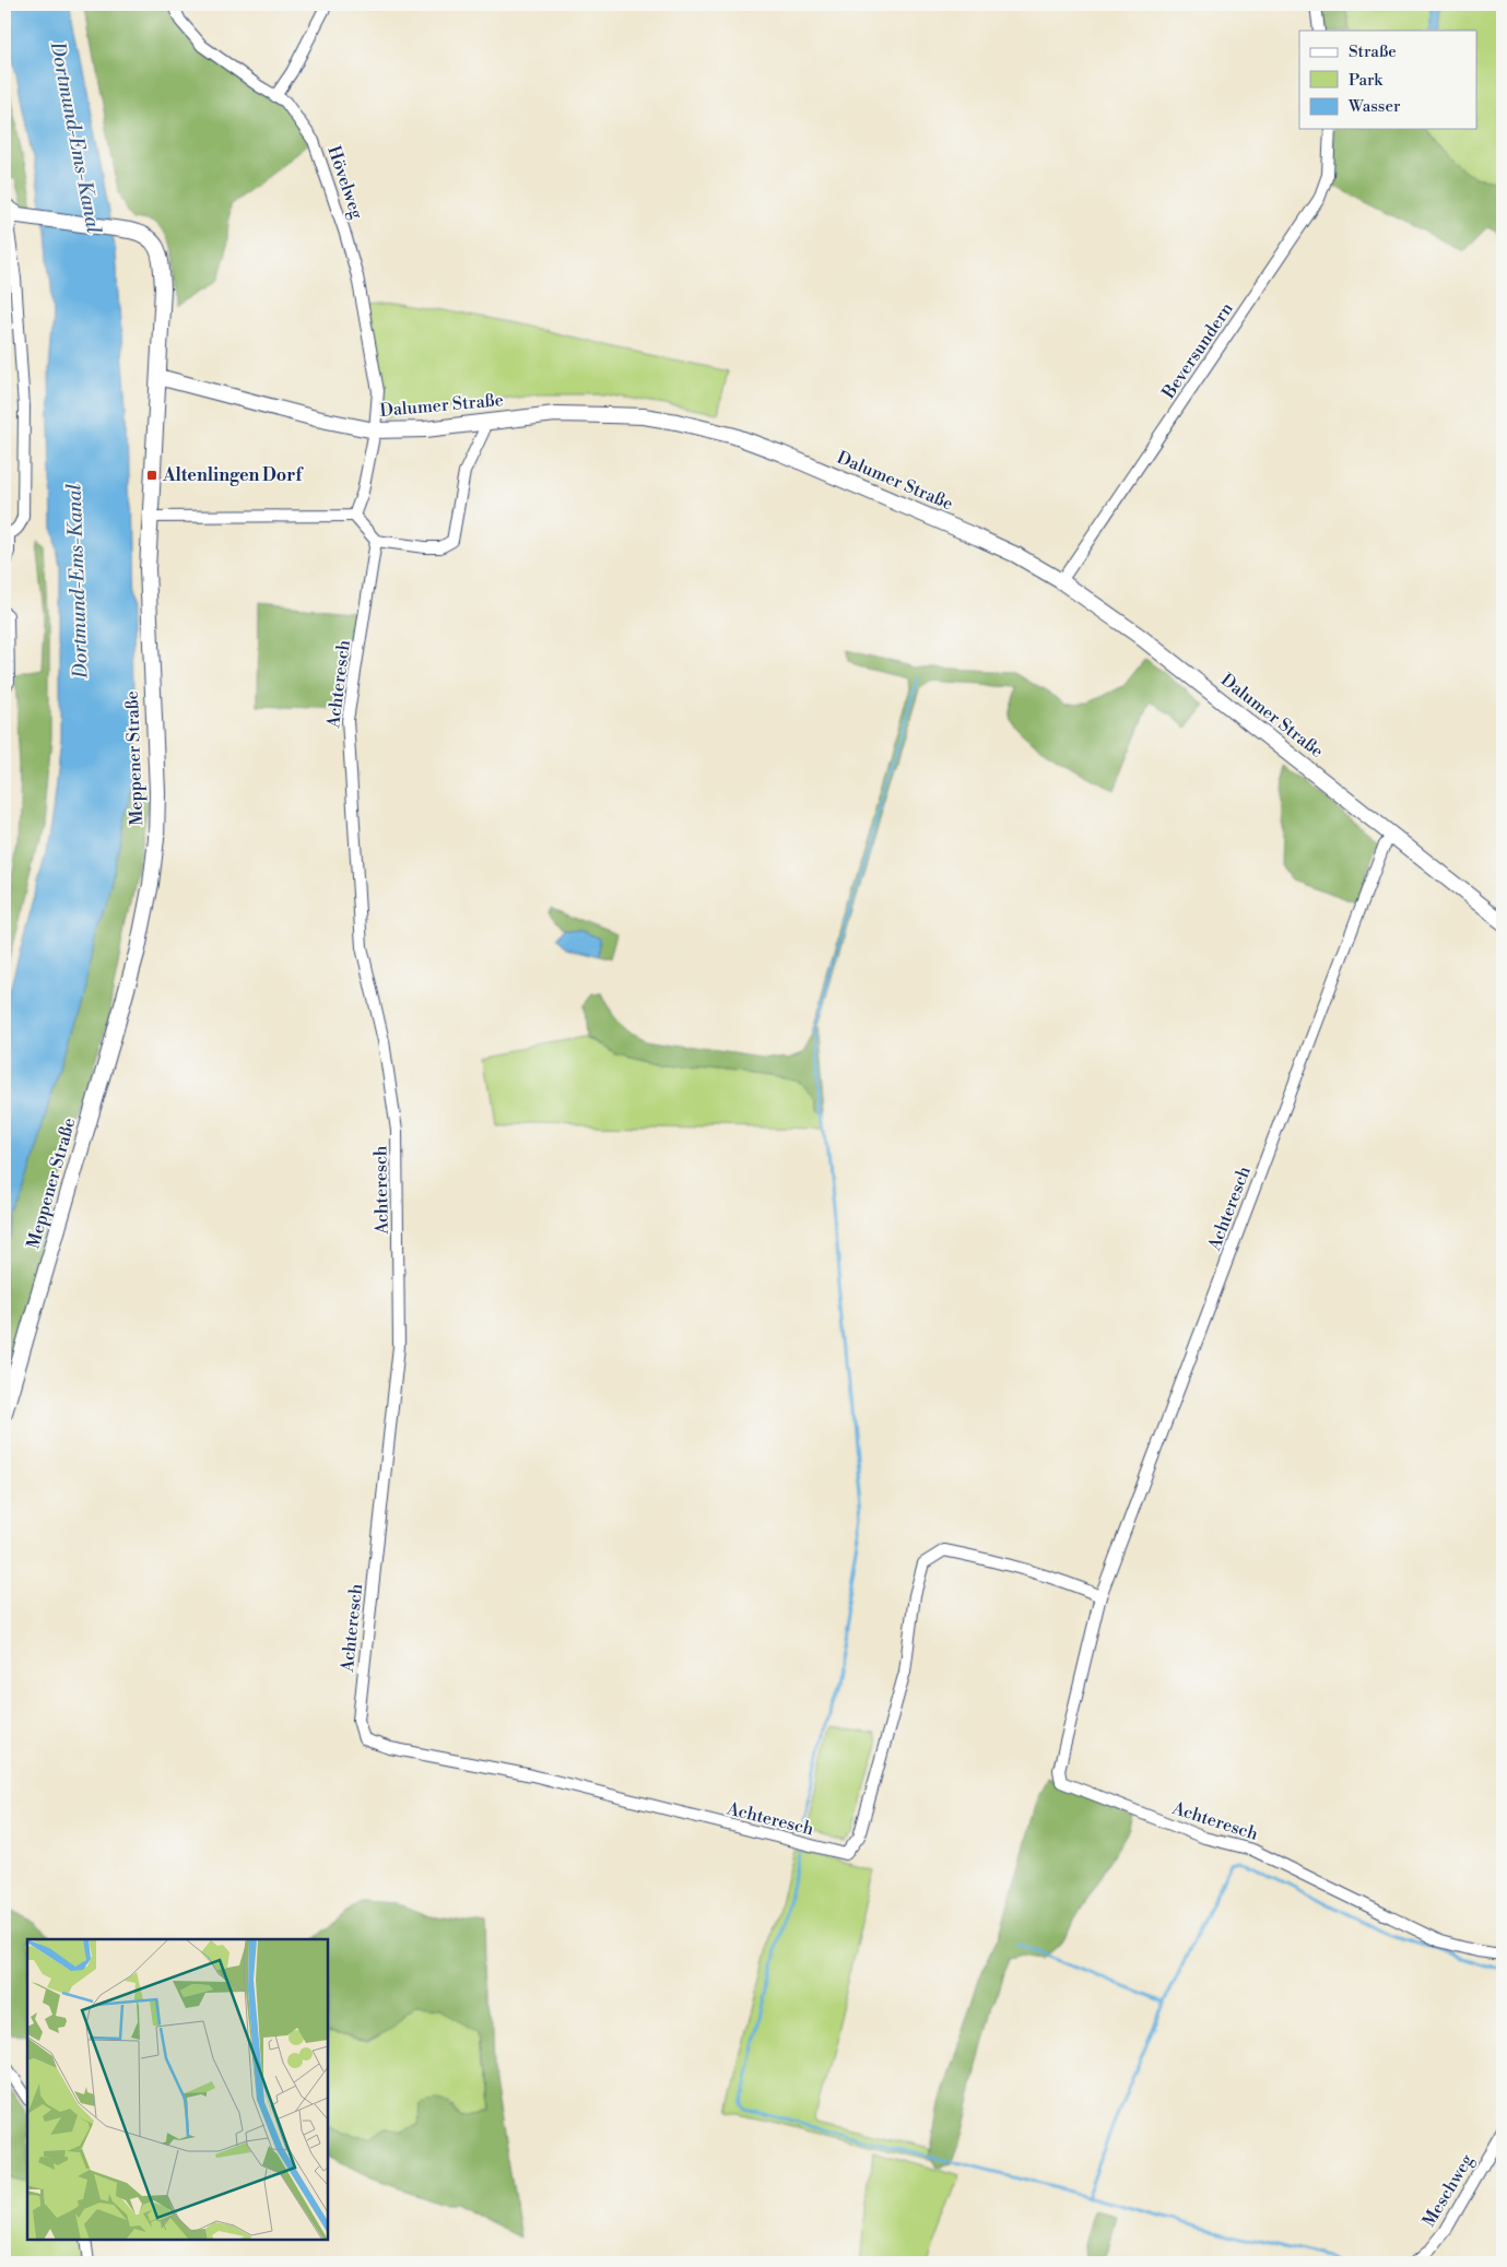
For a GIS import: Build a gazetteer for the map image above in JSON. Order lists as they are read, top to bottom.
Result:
{
  "streets": {
    "main road": ["Dalumer Straße", "Meppener Straße"],
    "street": [
      "Hövelweg",
      "Beversundern",
      "Achteresch",
      "Meschweg"
    ]
  },
  "crossings": [
    ["Hövelweg", "Dalumer Straße"],
    ["Beversundern", "Dalumer Straße"],
    ["Dalumer Straße", "Achteresch"],
    ["Dalumer Straße", "Meppener Straße"]
  ],
  "water": ["Dortmund-Ems-Kanal"],
  "places": {
    "transit": ["Altenlingen Dorf"]
  },
  "legend": ["Straße", "Park", "Wasser"]
}
